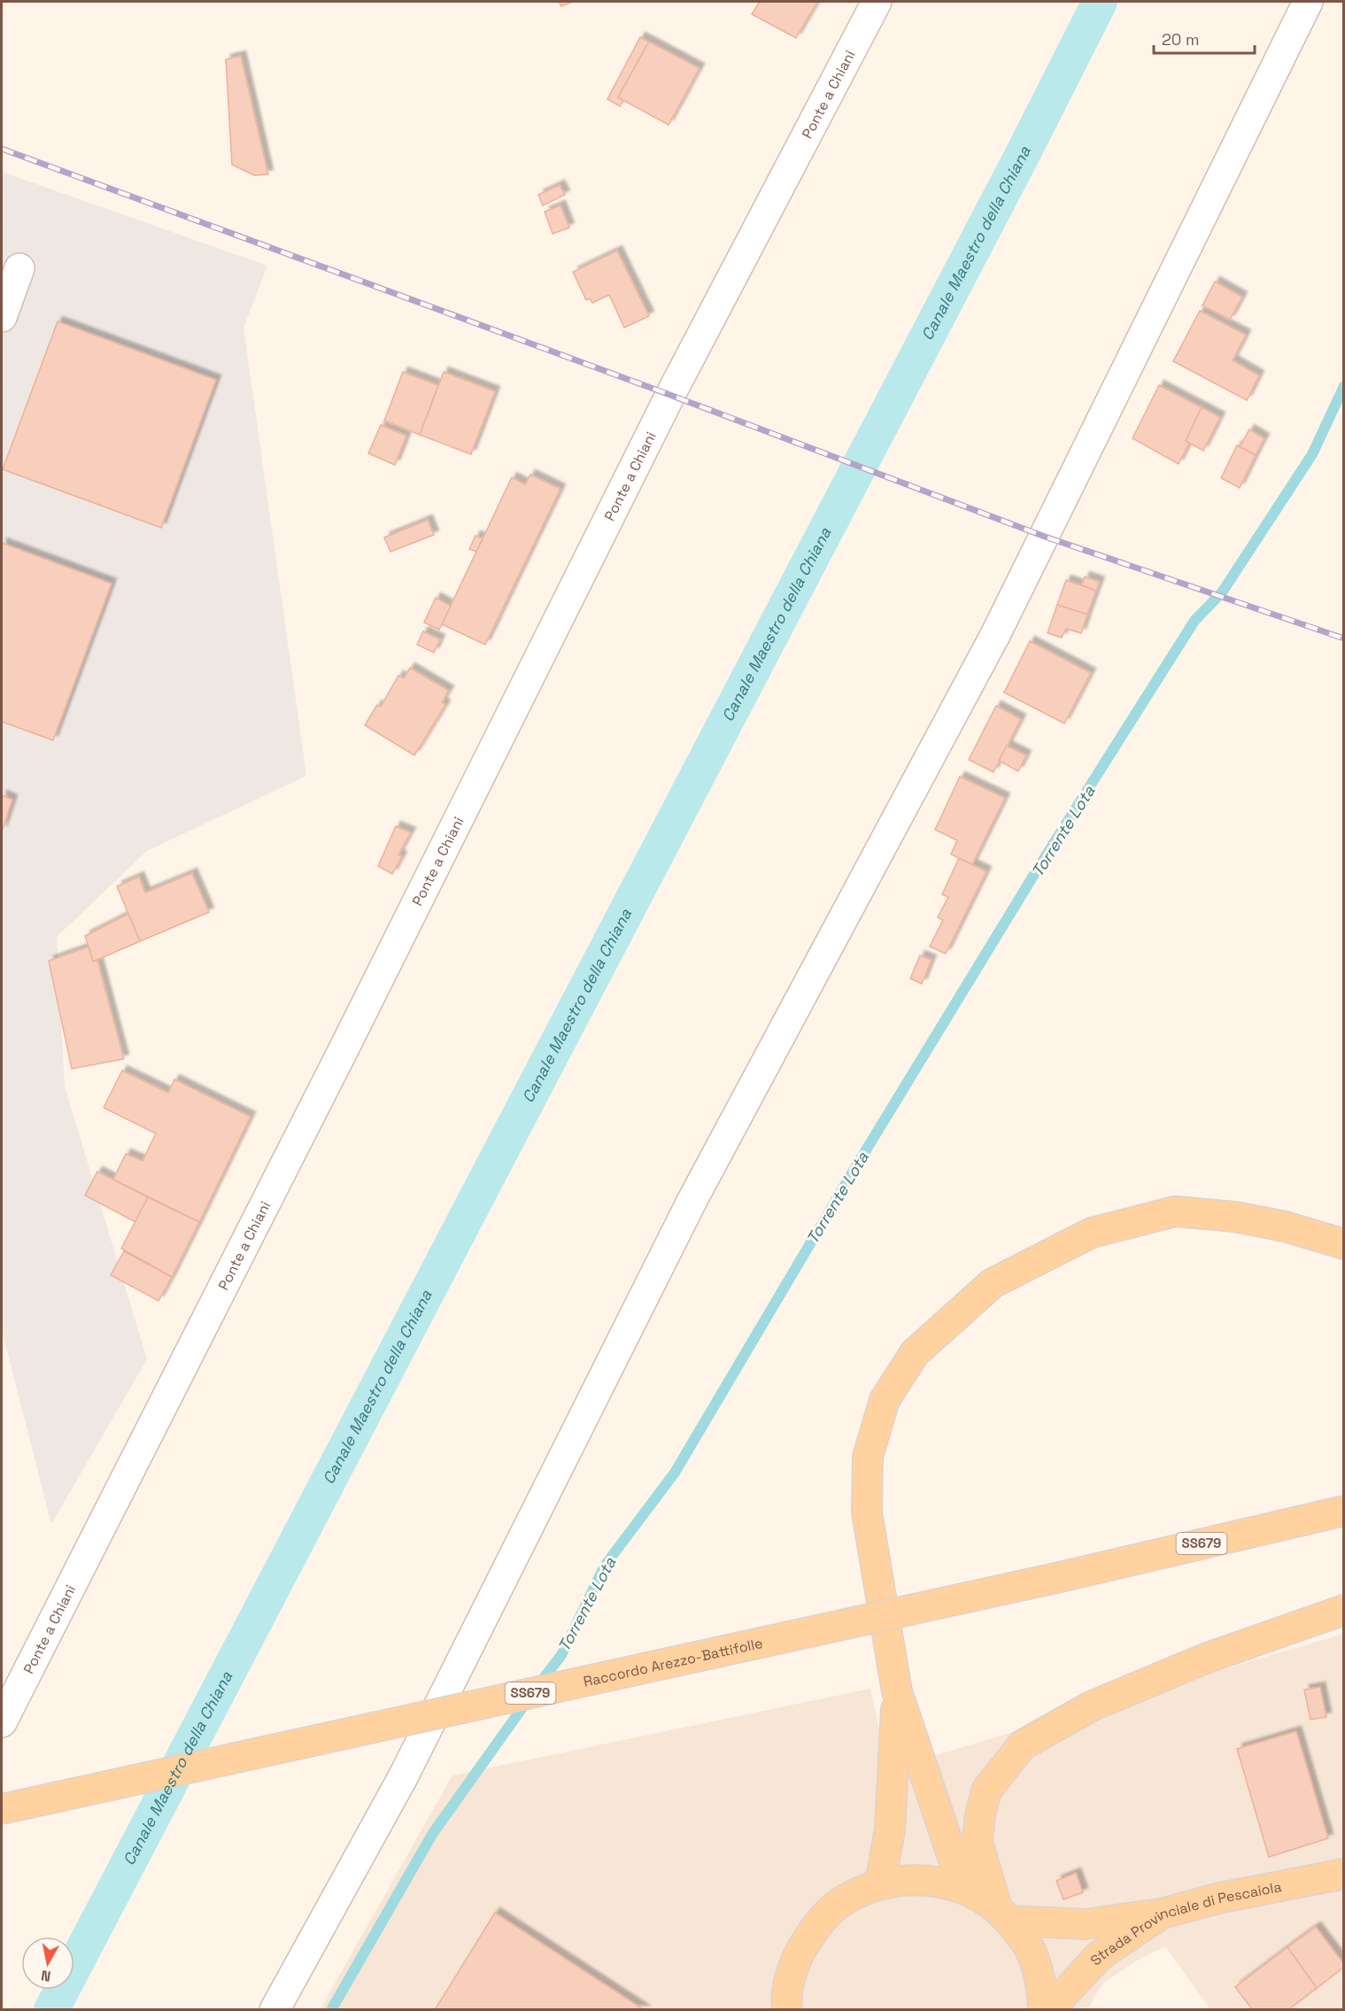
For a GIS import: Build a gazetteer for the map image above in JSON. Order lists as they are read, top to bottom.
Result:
{
  "streets": {
    "main road": ["SS679", "Raccordo Arezzo-Battifolle", "Strada Provinciale di Pescaiola"],
    "street": ["Ponte a Chiani"]
  },
  "water": ["Canale Maestro della Chiana", "Torrente Lota"],
  "scale_bar": "20 m",
  "north": "bottom"
}
